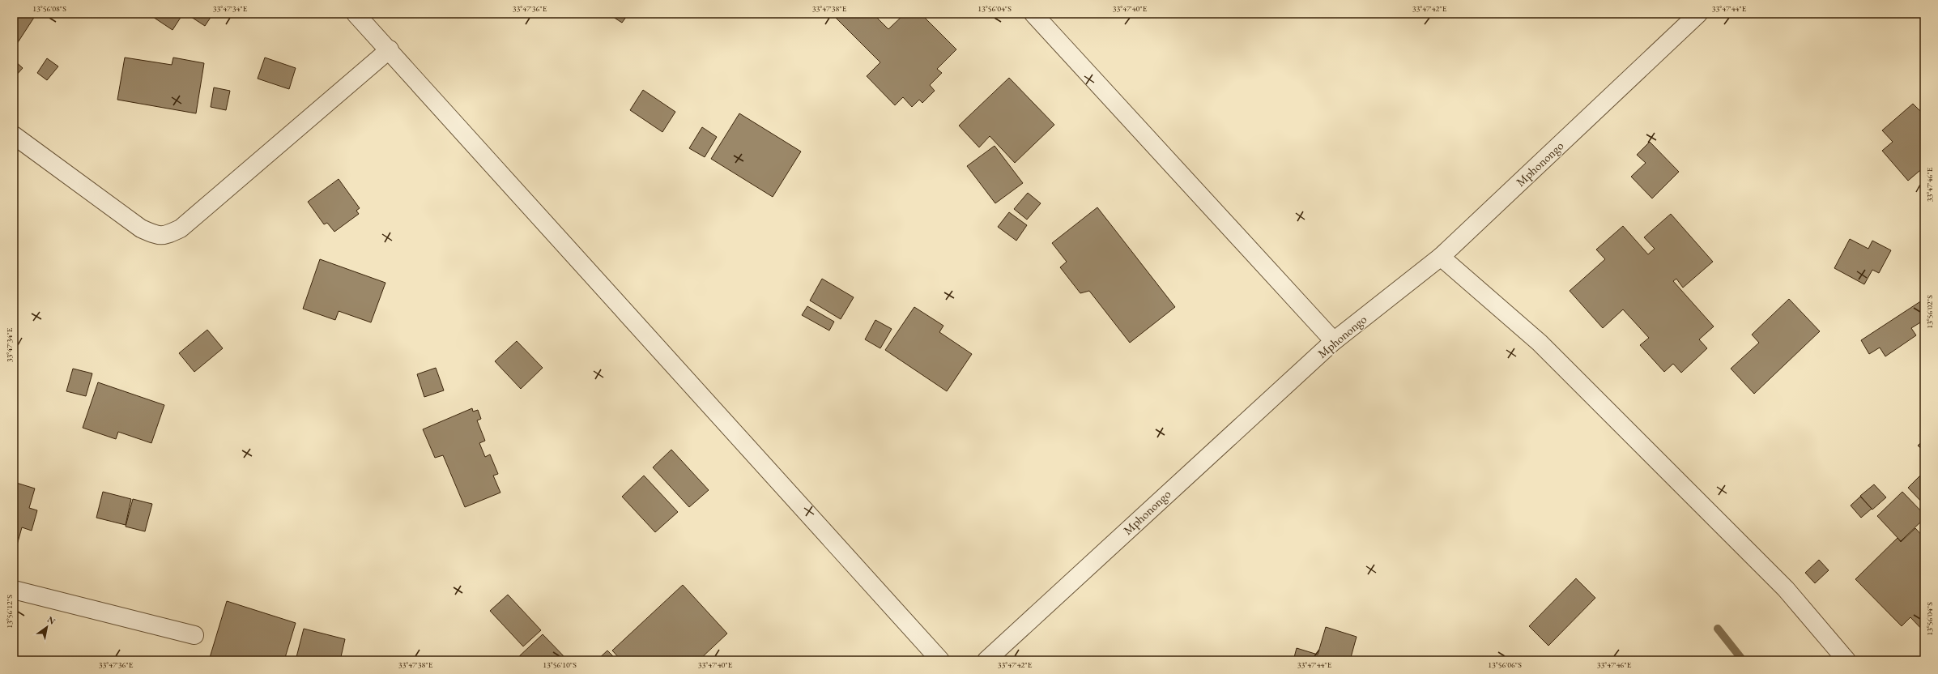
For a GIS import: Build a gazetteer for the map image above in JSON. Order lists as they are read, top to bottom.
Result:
{
  "streets": {
    "street": ["Mphonongo"]
  },
  "north": "top right",
  "coordinates": [
    "13°56'08\"S",
    "33°47'34\"E",
    "33°47'36\"E",
    "33°47'38\"E",
    "13°56'04\"S",
    "33°47'40\"E",
    "33°47'42\"E",
    "33°47'44\"E",
    "33°47'46\"E",
    "13°56'02\"S",
    "13°56'12\"S",
    "13°56'10\"S",
    "13°56'06\"S"
  ]
}
